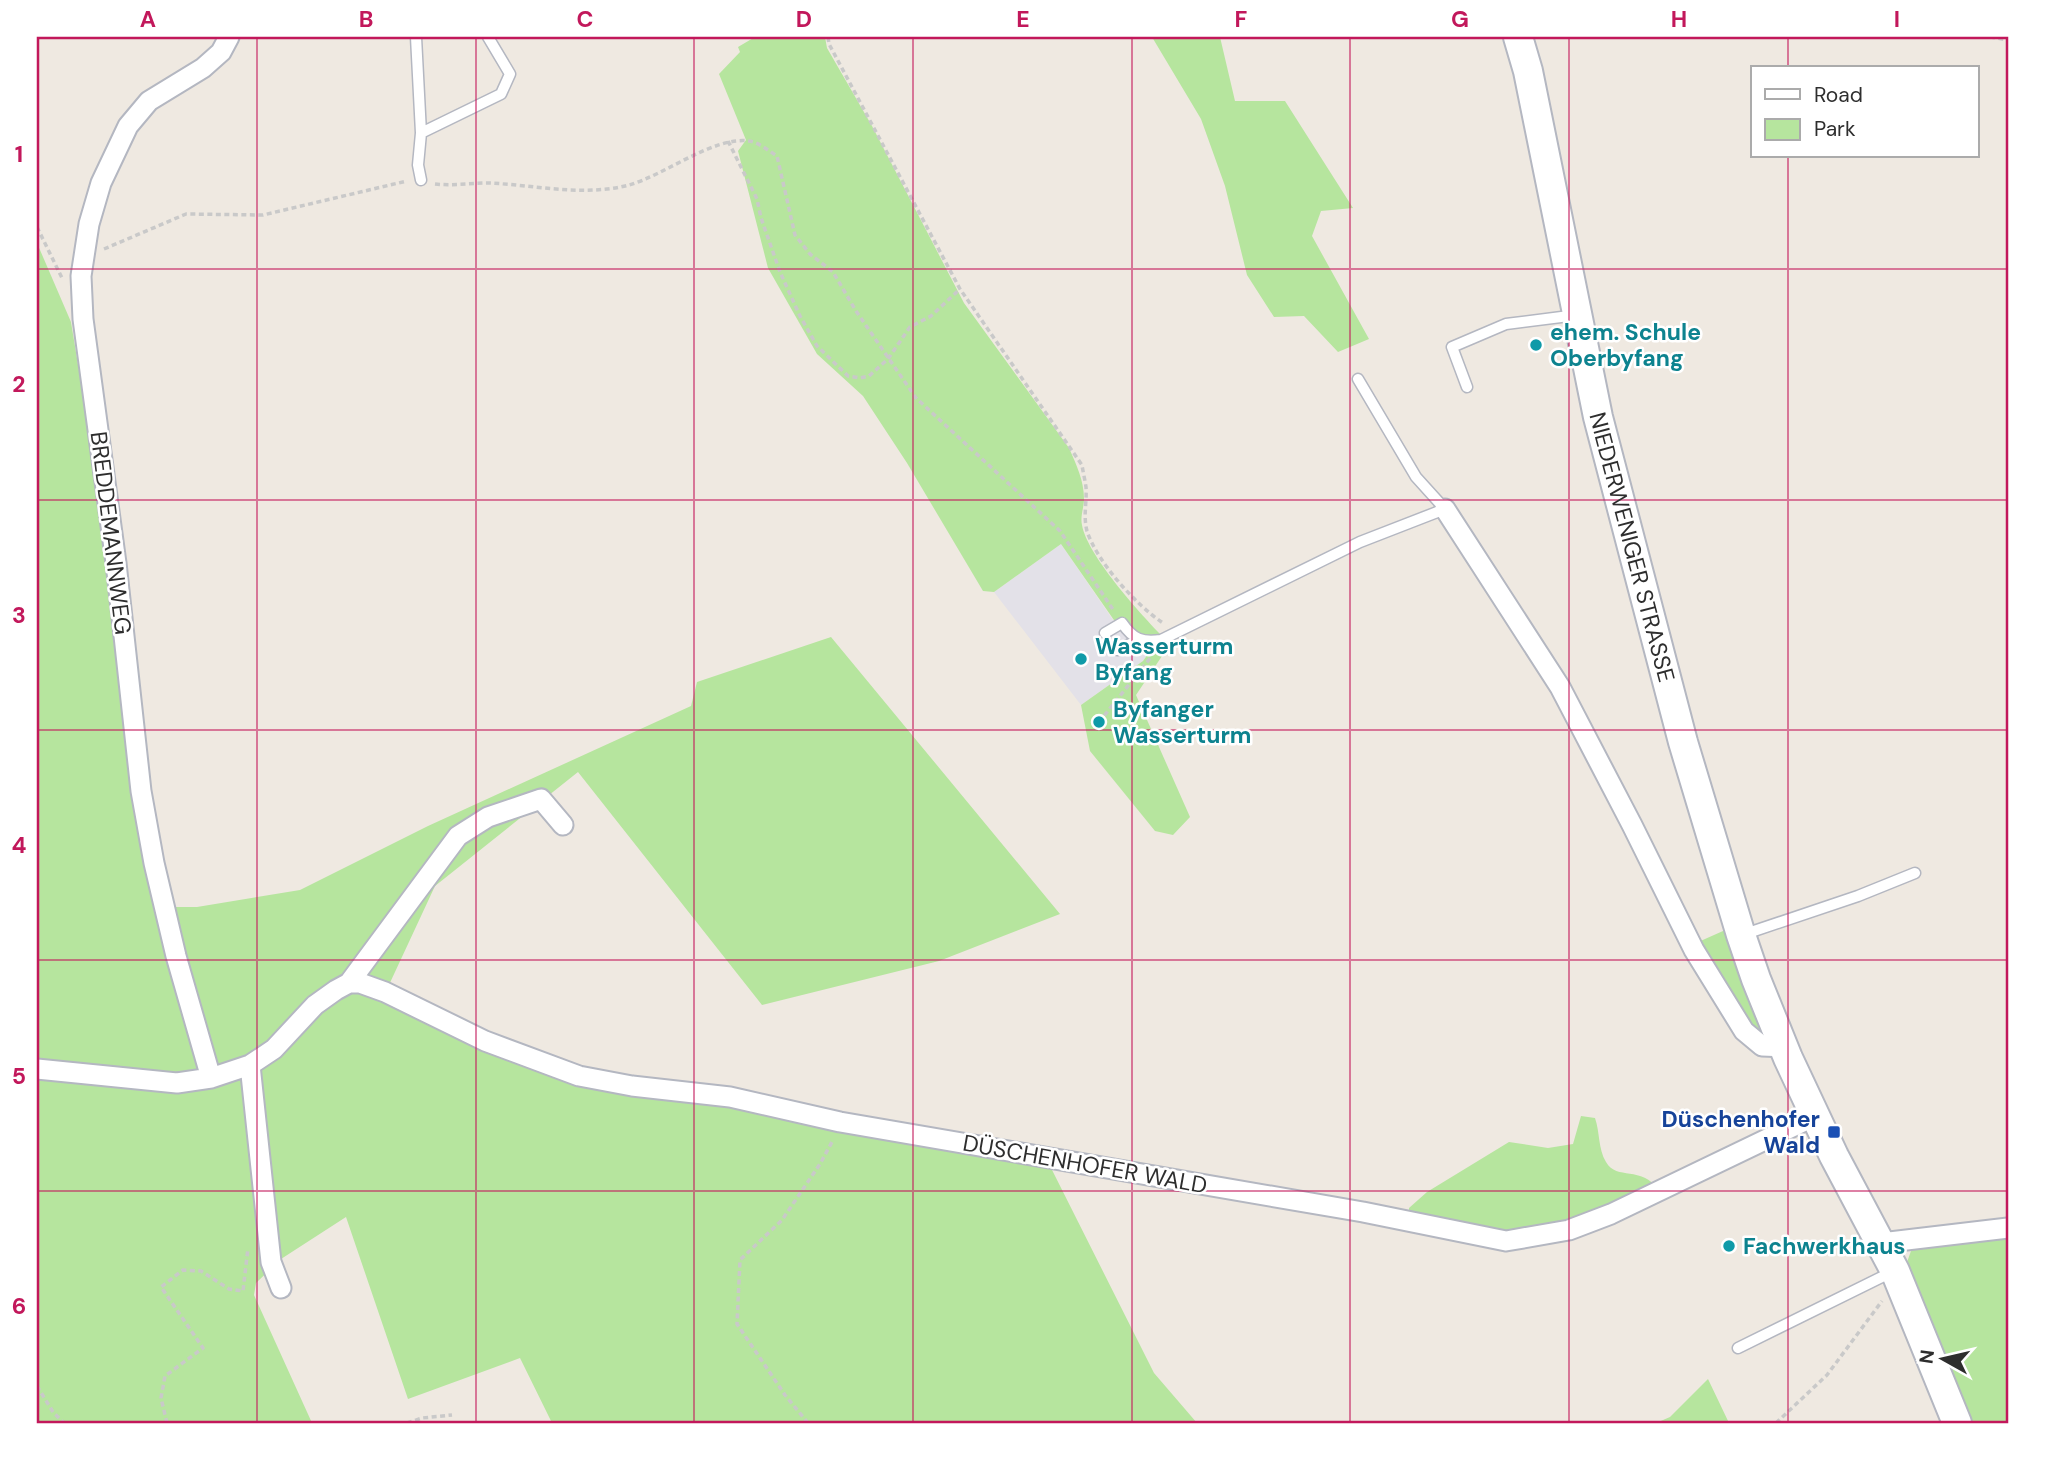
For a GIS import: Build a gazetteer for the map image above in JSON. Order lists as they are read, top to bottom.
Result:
{
  "streets": {
    "street": ["BREDDEMANNWEG", "NIEDERWENIGER STRASSE", "DÜSCHENHOFER WALD"]
  },
  "crossings": [
    ["NIEDERWENIGER STRASSE", "DÜSCHENHOFER WALD"]
  ],
  "places": {
    "other": [
      "ehem. Schule Oberbyfang",
      "Wasserturm Byfang",
      "Byfanger Wasserturm",
      "Fachwerkhaus"
    ],
    "transit": ["Düschenhofer Wald"]
  },
  "legend": ["Road", "Park"],
  "north": "left",
  "grid": {
    "columns": [
      "A",
      "B",
      "C",
      "D",
      "E",
      "F",
      "G",
      "H",
      "I"
    ],
    "rows": [
      "1",
      "2",
      "3",
      "4",
      "5",
      "6"
    ]
  }
}
